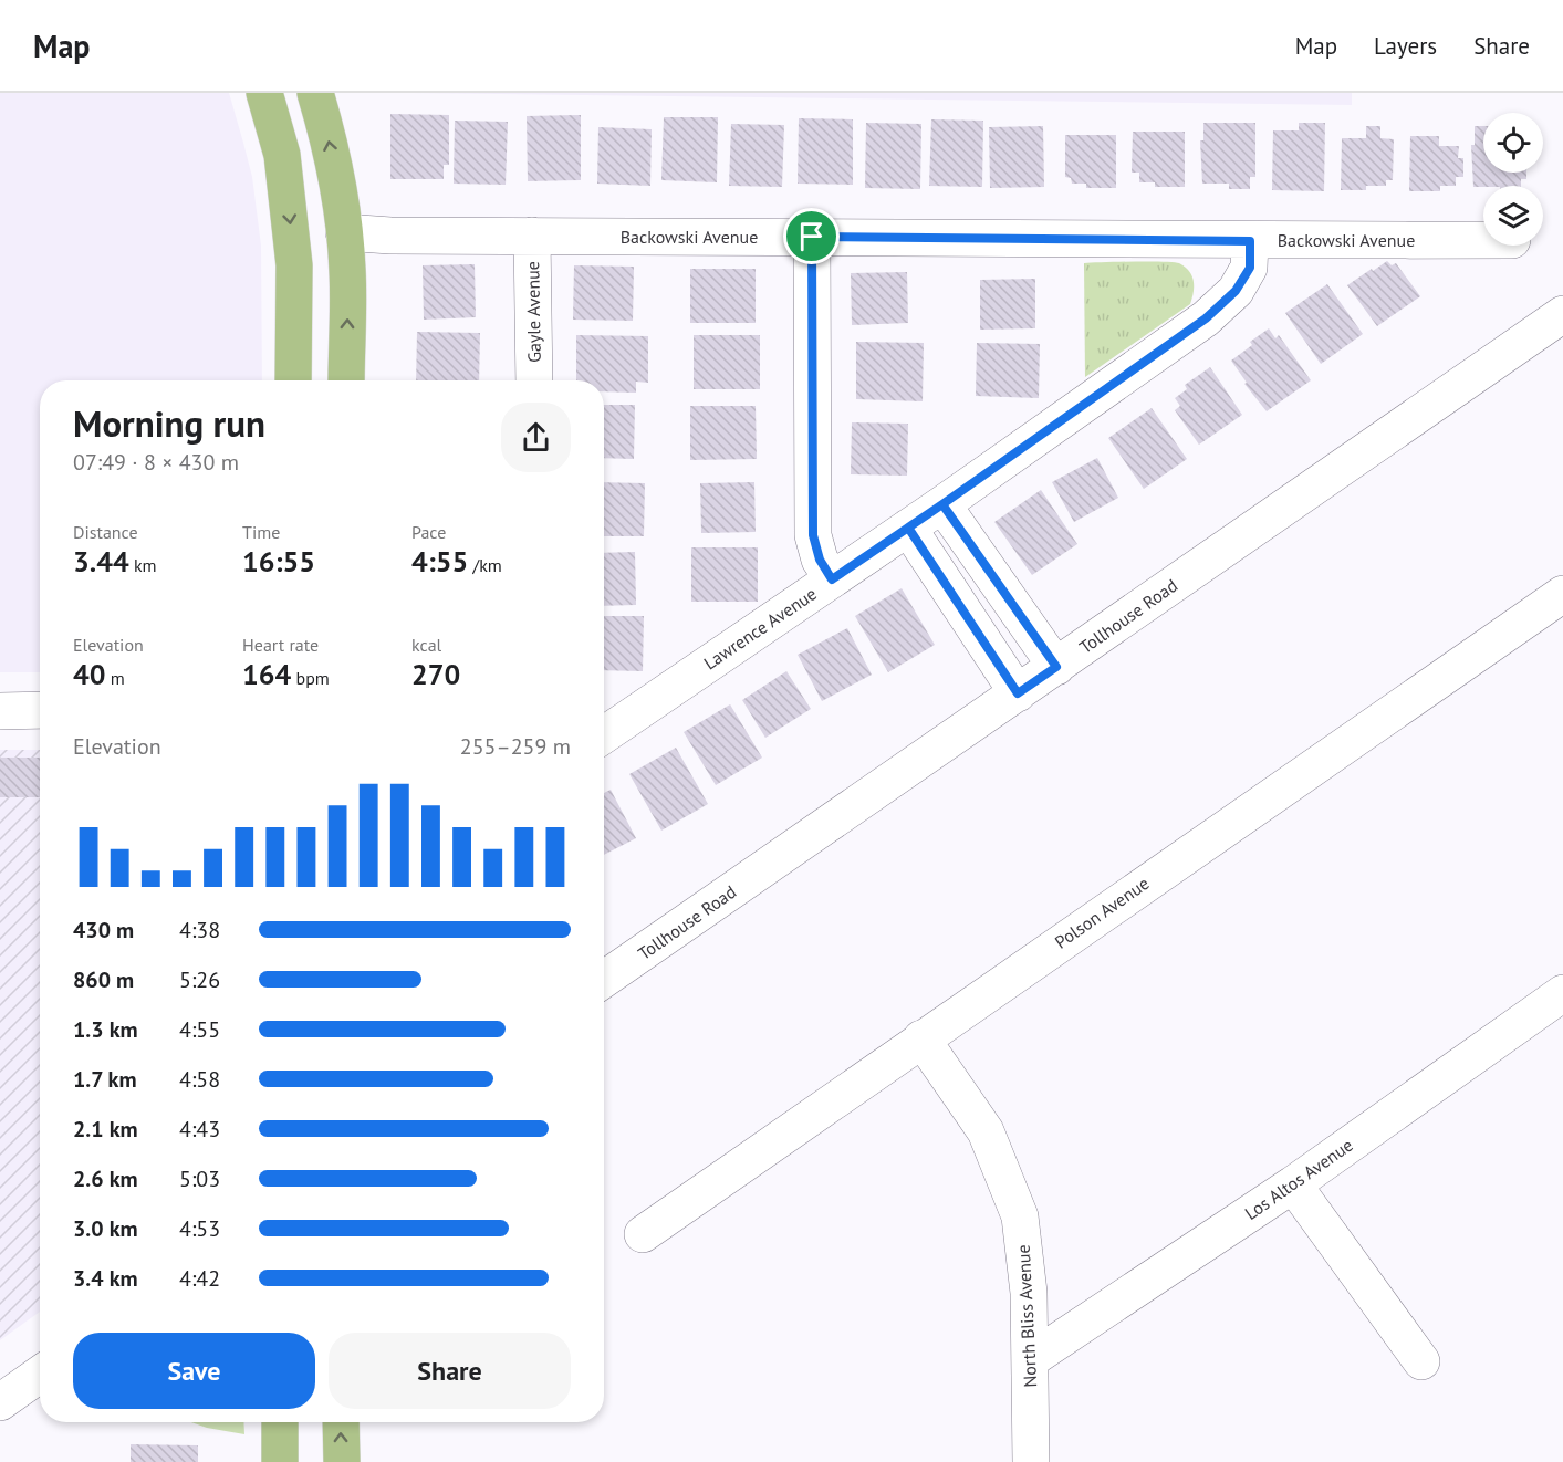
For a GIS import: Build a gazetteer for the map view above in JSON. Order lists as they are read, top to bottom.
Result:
{
  "streets": {
    "street": [
      "Backowski Avenue",
      "Gayle Avenue",
      "Tollhouse Road",
      "Lawrence Avenue",
      "Polson Avenue",
      "Los Altos Avenue",
      "North Bliss Avenue"
    ]
  },
  "crossings": [
    ["Backowski Avenue", "Gayle Avenue"],
    ["Backowski Avenue", "Lawrence Avenue"],
    ["Polson Avenue", "North Bliss Avenue"],
    ["Los Altos Avenue", "North Bliss Avenue"]
  ],
  "page": {
    "header": "Map",
    "nav": ["Map", "Layers", "Share"],
    "heading": ["Morning run", "07:49 · 8 × 430 m"],
    "stats": [
      ["Distance", "3.44 km"],
      ["Time", "16:55"],
      ["Pace", "4:55 /km"],
      ["Elevation", "40 m"],
      ["Heart rate", "164 bpm"],
      ["kcal", "270"]
    ],
    "chart": ["Elevation", "255–259 m"],
    "list": [
      {
        "name": "430 m",
        "note": "4:38"
      },
      {
        "name": "860 m",
        "note": "5:26"
      },
      {
        "name": "1.3 km",
        "note": "4:55"
      },
      {
        "name": "1.7 km",
        "note": "4:58"
      },
      {
        "name": "2.1 km",
        "note": "4:43"
      },
      {
        "name": "2.6 km",
        "note": "5:03"
      },
      {
        "name": "3.0 km",
        "note": "4:53"
      },
      {
        "name": "3.4 km",
        "note": "4:42"
      }
    ],
    "buttons": ["Save", "Share"]
  }
}
